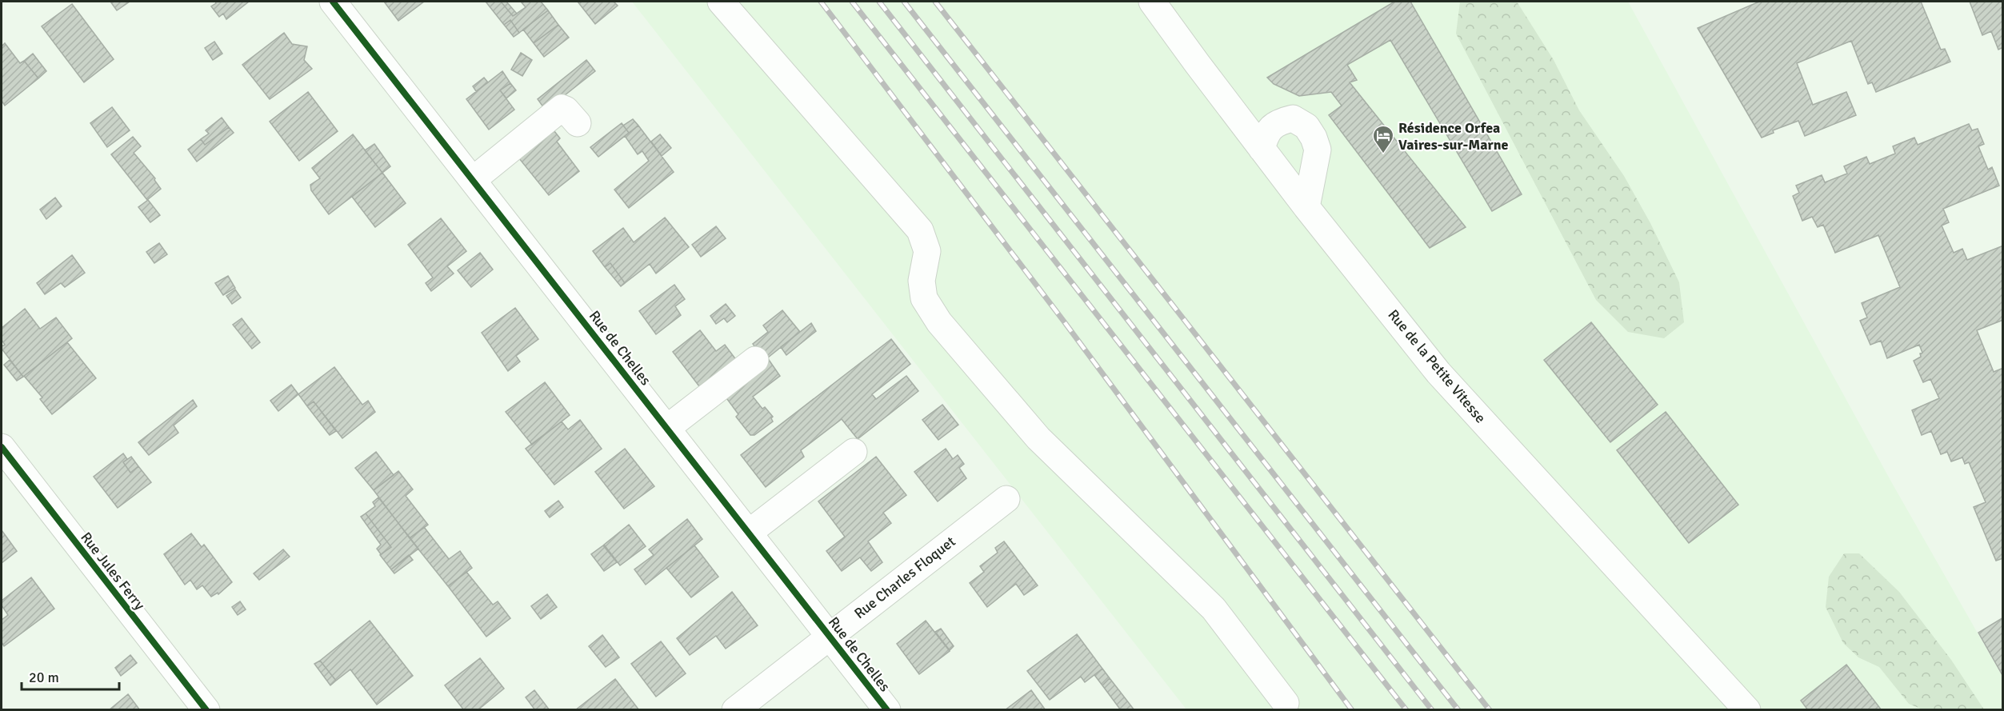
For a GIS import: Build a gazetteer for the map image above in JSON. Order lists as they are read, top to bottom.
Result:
{
  "streets": {
    "street": [
      "Rue de Chelles",
      "Rue de la Petite Vitesse",
      "Rue Jules Ferry",
      "Rue Charles Floquet"
    ]
  },
  "crossings": [
    ["Rue de Chelles", "Rue Charles Floquet"]
  ],
  "places": {
    "hotel": ["Résidence Orfea Vaires-sur-Marne"]
  },
  "scale_bar": "20 m"
}
